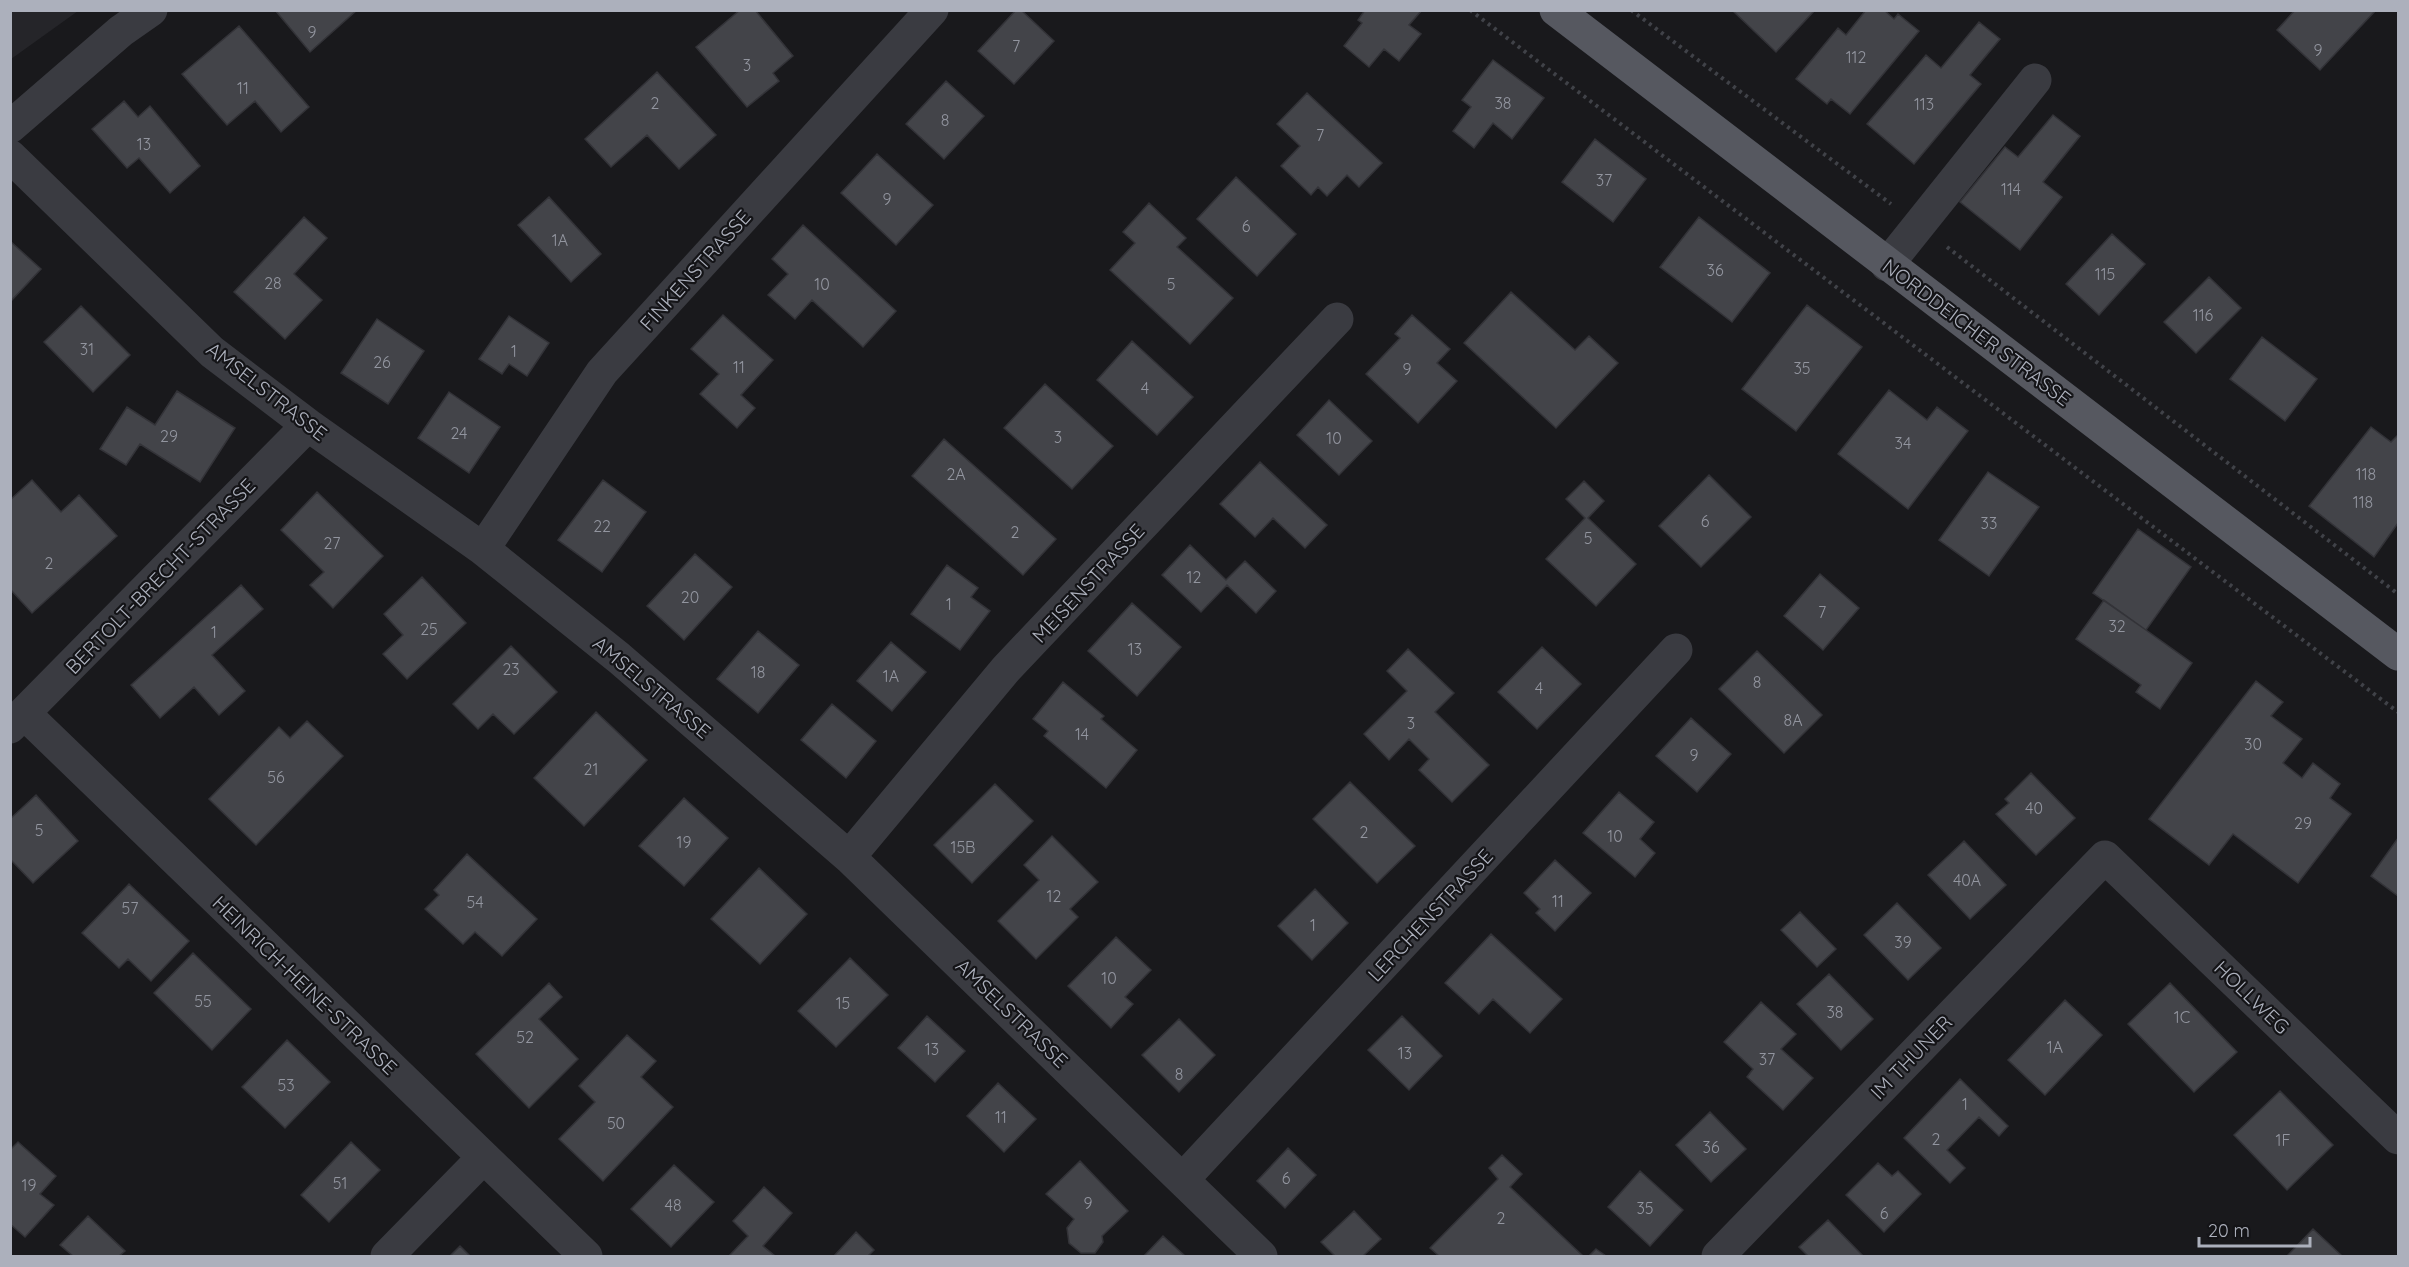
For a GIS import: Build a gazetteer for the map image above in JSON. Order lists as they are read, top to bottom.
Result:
{
  "streets": {
    "main road": ["NORDDEICHER STRASSE"],
    "street": [
      "FINKENSTRASSE",
      "AMSELSTRASSE",
      "BERTOLT-BRECHT-STRASSE",
      "MEISENSTRASSE",
      "LERCHENSTRASSE",
      "HEINRICH-HEINE-STRASSE",
      "HOLLWEG",
      "IM THUNER"
    ]
  },
  "crossings": [
    ["FINKENSTRASSE", "AMSELSTRASSE"],
    ["AMSELSTRASSE", "BERTOLT-BRECHT-STRASSE"],
    ["AMSELSTRASSE", "MEISENSTRASSE"],
    ["AMSELSTRASSE", "LERCHENSTRASSE"],
    ["BERTOLT-BRECHT-STRASSE", "HEINRICH-HEINE-STRASSE"],
    ["HOLLWEG", "IM THUNER"]
  ],
  "house_numbers": [
    "9",
    "7",
    "9",
    "112",
    "3",
    "11",
    "2",
    "38",
    "113",
    "8",
    "7",
    "13",
    "37",
    "114",
    "9",
    "6",
    "1A",
    "36",
    "115",
    "28",
    "10",
    "5",
    "116",
    "31",
    "1",
    "26",
    "11",
    "35",
    "9",
    "4",
    "24",
    "29",
    "3",
    "10",
    "34",
    "2A",
    "118",
    "118",
    "6",
    "33",
    "22",
    "2",
    "5",
    "27",
    "2",
    "12",
    "20",
    "1",
    "7",
    "32",
    "25",
    "1",
    "13",
    "23",
    "18",
    "1A",
    "8",
    "4",
    "8A",
    "3",
    "14",
    "30",
    "9",
    "21",
    "56",
    "40",
    "29",
    "5",
    "2",
    "10",
    "19",
    "15B",
    "40A",
    "12",
    "11",
    "54",
    "57",
    "1",
    "39",
    "10",
    "55",
    "15",
    "38",
    "1C",
    "52",
    "1A",
    "13",
    "13",
    "37",
    "8",
    "53",
    "1",
    "11",
    "50",
    "2",
    "1F",
    "36",
    "6",
    "51",
    "19",
    "9",
    "48",
    "35",
    "6",
    "2"
  ],
  "scale_bar": "20 m"
}
